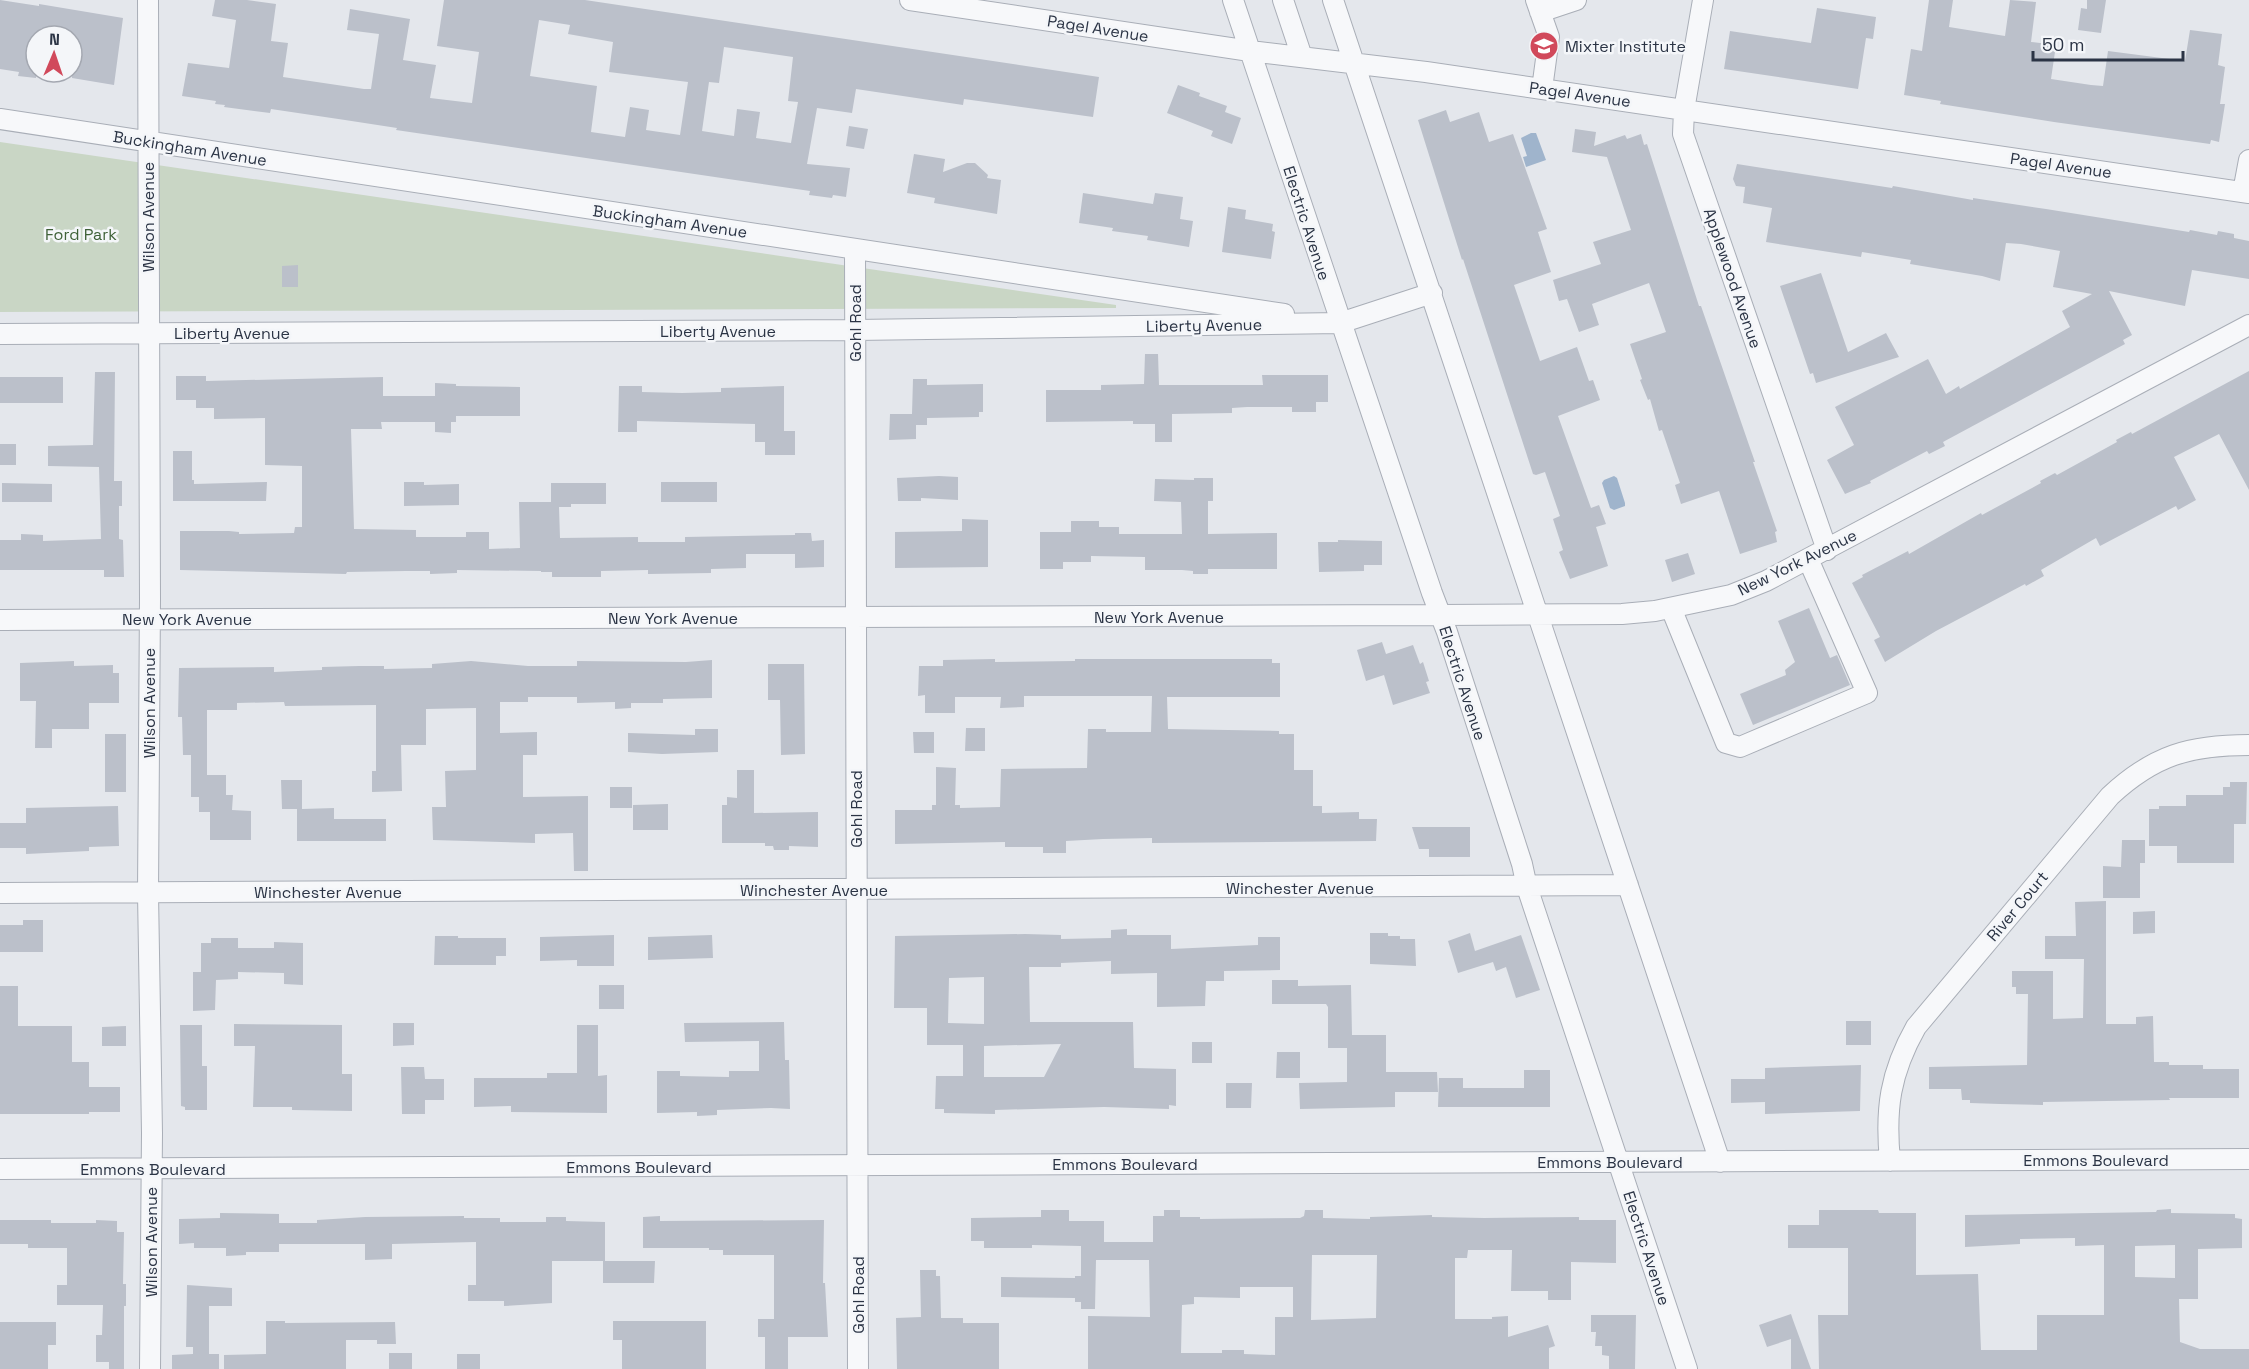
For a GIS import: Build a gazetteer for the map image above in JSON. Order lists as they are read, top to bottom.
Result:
{
  "streets": {
    "street": [
      "Pagel Avenue",
      "Buckingham Avenue",
      "Wilson Avenue",
      "Electric Avenue",
      "Applewood Avenue",
      "Gohl Road",
      "Liberty Avenue",
      "New York Avenue",
      "Winchester Avenue",
      "River Court",
      "Emmons Boulevard"
    ]
  },
  "crossings": [
    ["Pagel Avenue", "Electric Avenue"],
    ["Pagel Avenue", "Applewood Avenue"],
    ["Buckingham Avenue", "Wilson Avenue"],
    ["Buckingham Avenue", "Electric Avenue"],
    ["Buckingham Avenue", "Gohl Road"],
    ["Buckingham Avenue", "Liberty Avenue"],
    ["Wilson Avenue", "Liberty Avenue"],
    ["Wilson Avenue", "New York Avenue"],
    ["Wilson Avenue", "Winchester Avenue"],
    ["Wilson Avenue", "Emmons Boulevard"],
    ["Electric Avenue", "Liberty Avenue"],
    ["Electric Avenue", "New York Avenue"],
    ["Electric Avenue", "Winchester Avenue"],
    ["Electric Avenue", "Emmons Boulevard"],
    ["Applewood Avenue", "New York Avenue"],
    ["Gohl Road", "Liberty Avenue"],
    ["Gohl Road", "New York Avenue"],
    ["Gohl Road", "Winchester Avenue"],
    ["Gohl Road", "Emmons Boulevard"],
    ["River Court", "Emmons Boulevard"]
  ],
  "parks": ["Ford Park"],
  "places": {
    "school or university": ["Mixter Institute"]
  },
  "scale_bar": "50 m",
  "north": "top"
}
